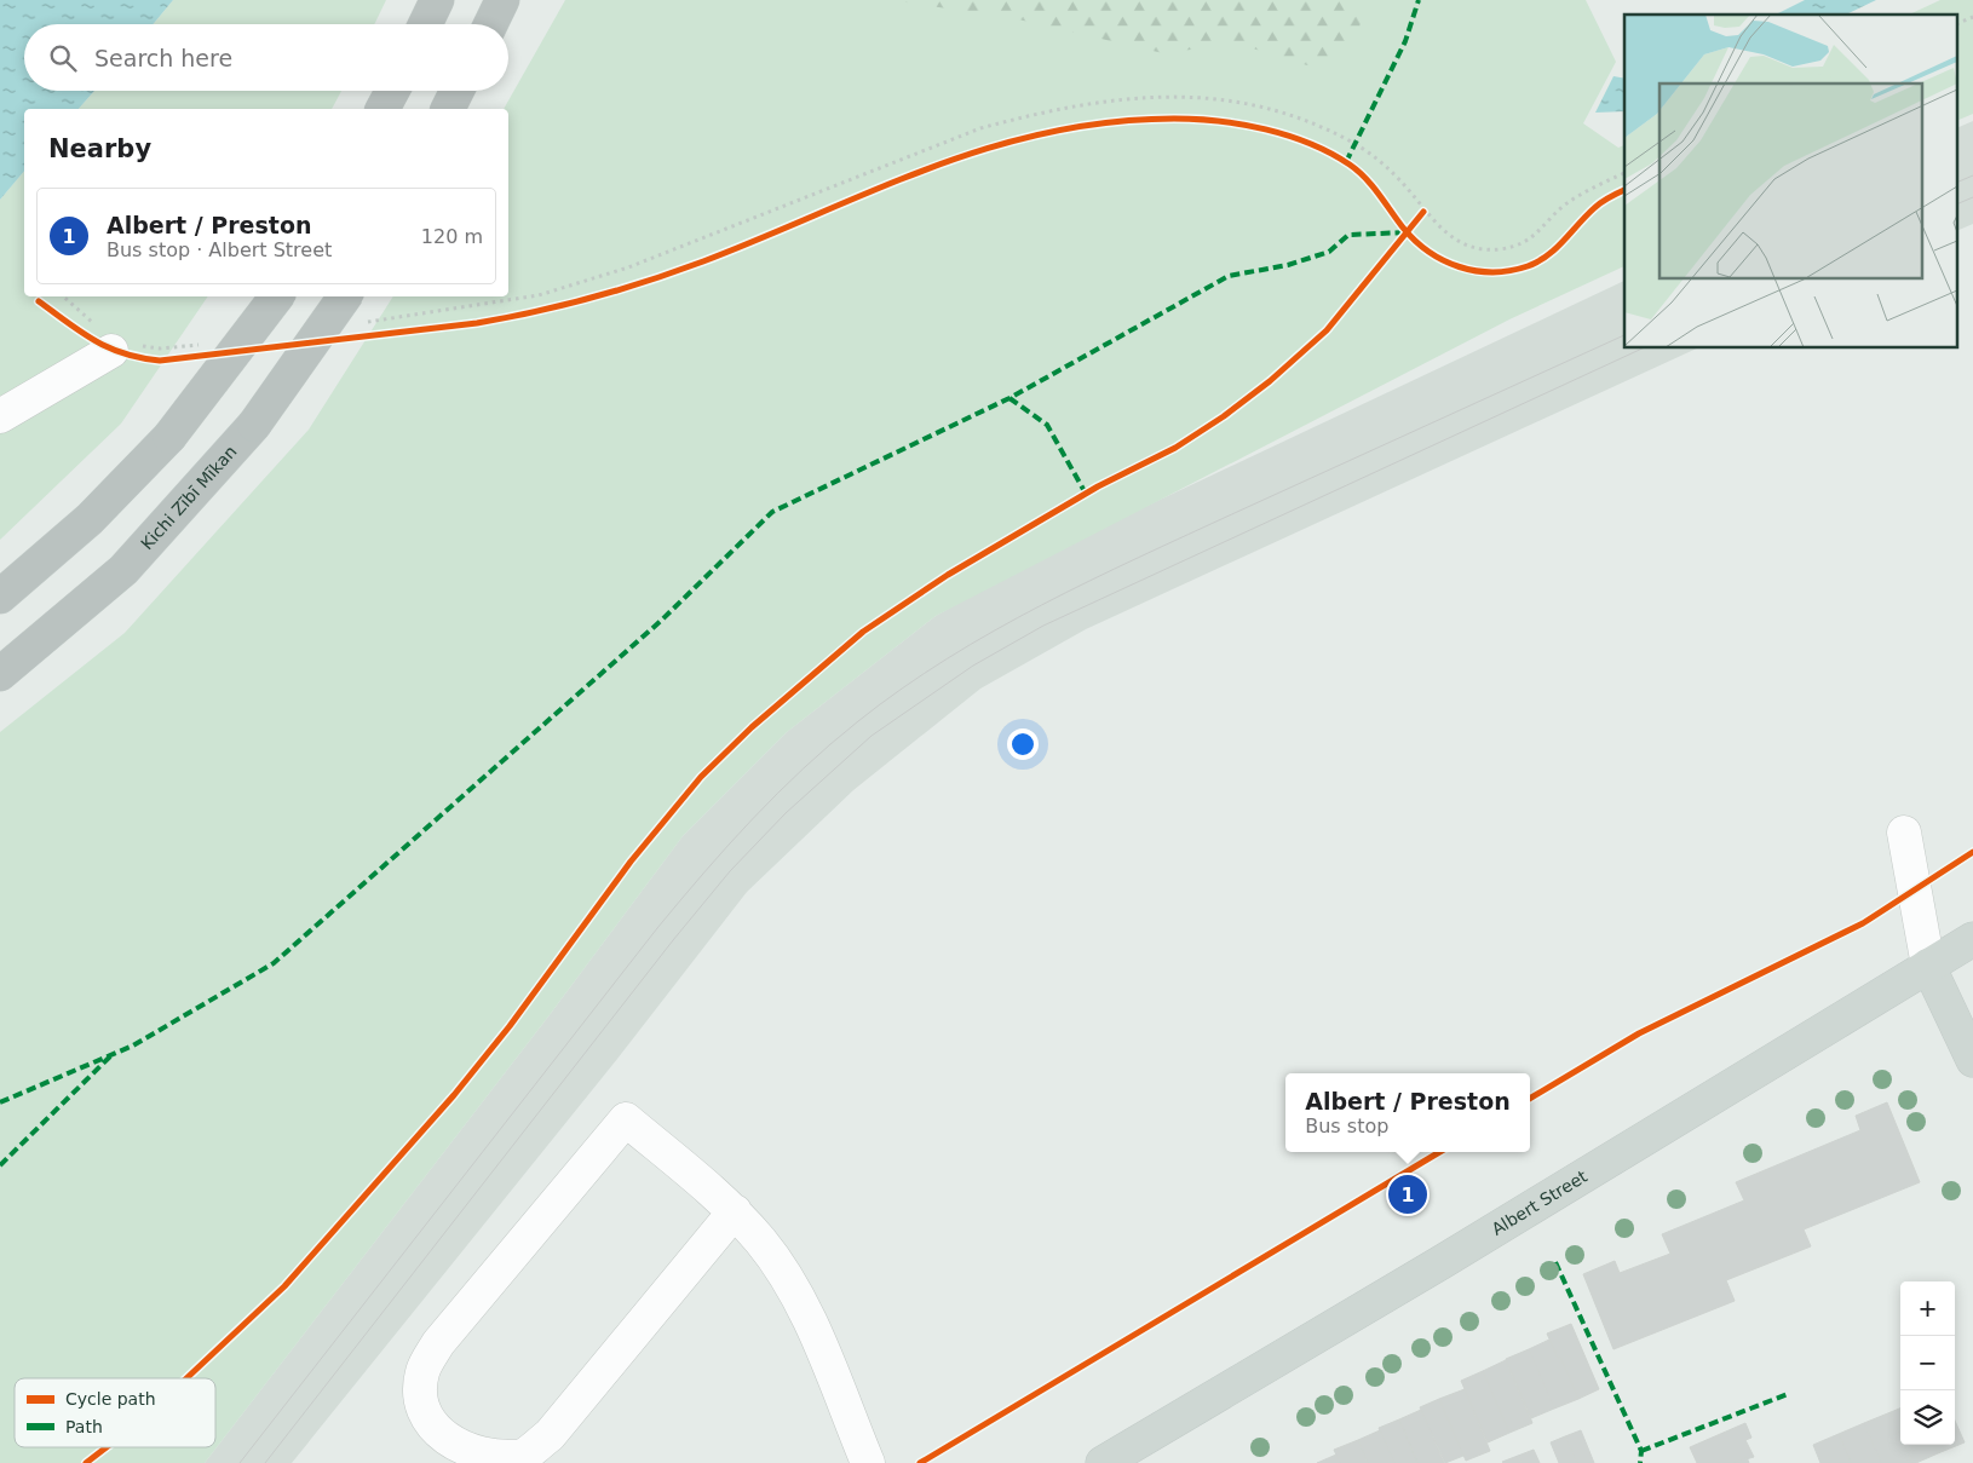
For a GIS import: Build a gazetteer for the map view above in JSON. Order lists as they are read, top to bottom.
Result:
{
  "streets": {
    "highway": ["Kichi Zībī Mīkan"],
    "main road": ["Albert Street"]
  },
  "legend": ["Cycle path", "Path"],
  "page": {
    "search": "Search here",
    "heading": "Nearby",
    "list": [
      {
        "mark": "1",
        "name": "Albert / Preston",
        "note": "Bus stop · Albert Street",
        "value": "120 m"
      }
    ],
    "popup": ["Albert / Preston", "Bus stop"],
    "pins": "1",
    "map_buttons": ["+", "−"]
  }
}
